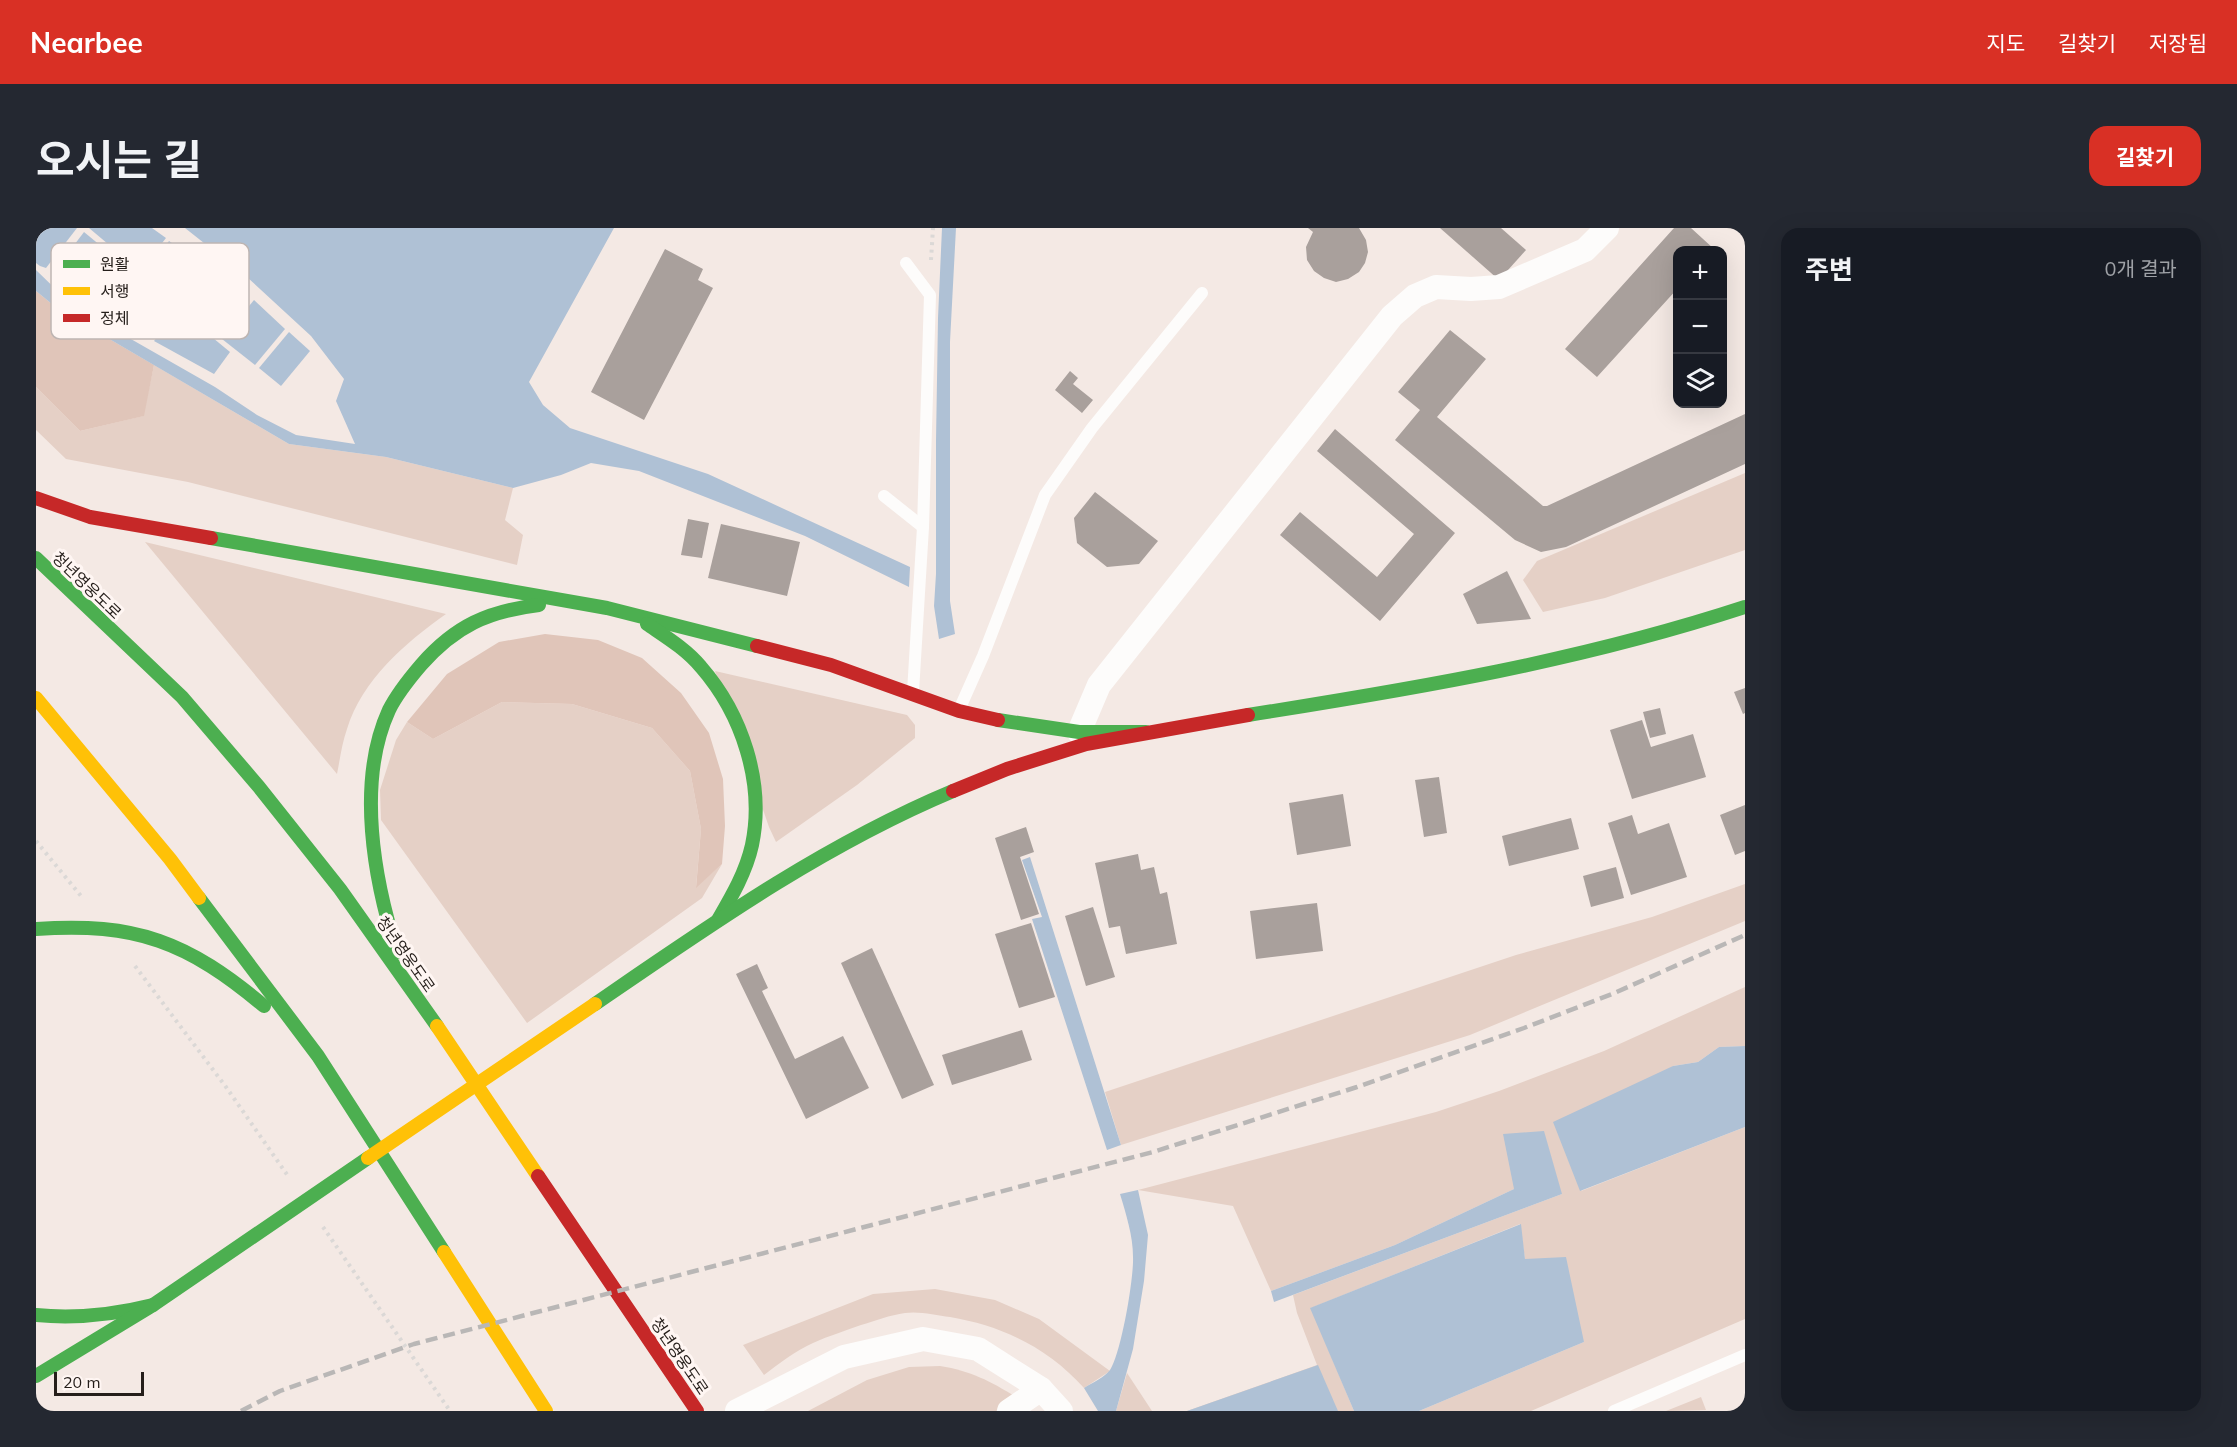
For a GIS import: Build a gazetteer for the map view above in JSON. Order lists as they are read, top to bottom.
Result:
{
  "streets": {
    "main road": ["청년영웅도로"]
  },
  "legend": ["원활", "서행", "정체"],
  "scale_bar": "20 m",
  "page": {
    "header": "Nearbee",
    "nav": ["지도", "길찾기", "저장됨"],
    "title": "오시는 길",
    "buttons": "길찾기",
    "heading": ["주변", "0개 결과"],
    "map_buttons": ["+", "−"],
    "scale": "20 m"
  }
}
